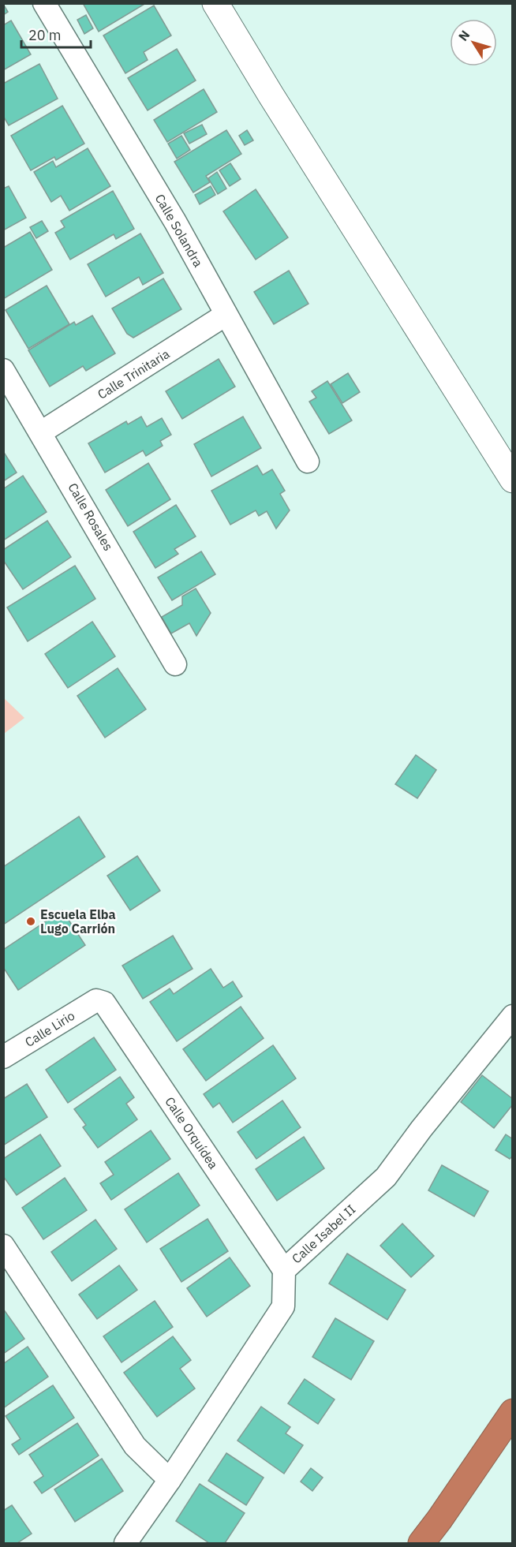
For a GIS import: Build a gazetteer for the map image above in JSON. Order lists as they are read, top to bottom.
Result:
{
  "streets": {
    "street": [
      "Calle Solandra",
      "Calle Trinitaria",
      "Calle Rosales",
      "Calle Lirio",
      "Calle Orquídea",
      "Calle Isabel II"
    ]
  },
  "crossings": [
    ["Calle Solandra", "Calle Trinitaria"],
    ["Calle Trinitaria", "Calle Rosales"],
    ["Calle Lirio", "Calle Orquídea"],
    ["Calle Orquídea", "Calle Isabel II"]
  ],
  "places": ["Escuela Elba Lugo Carrión"],
  "scale_bar": "20 m",
  "north": "top left"
}
